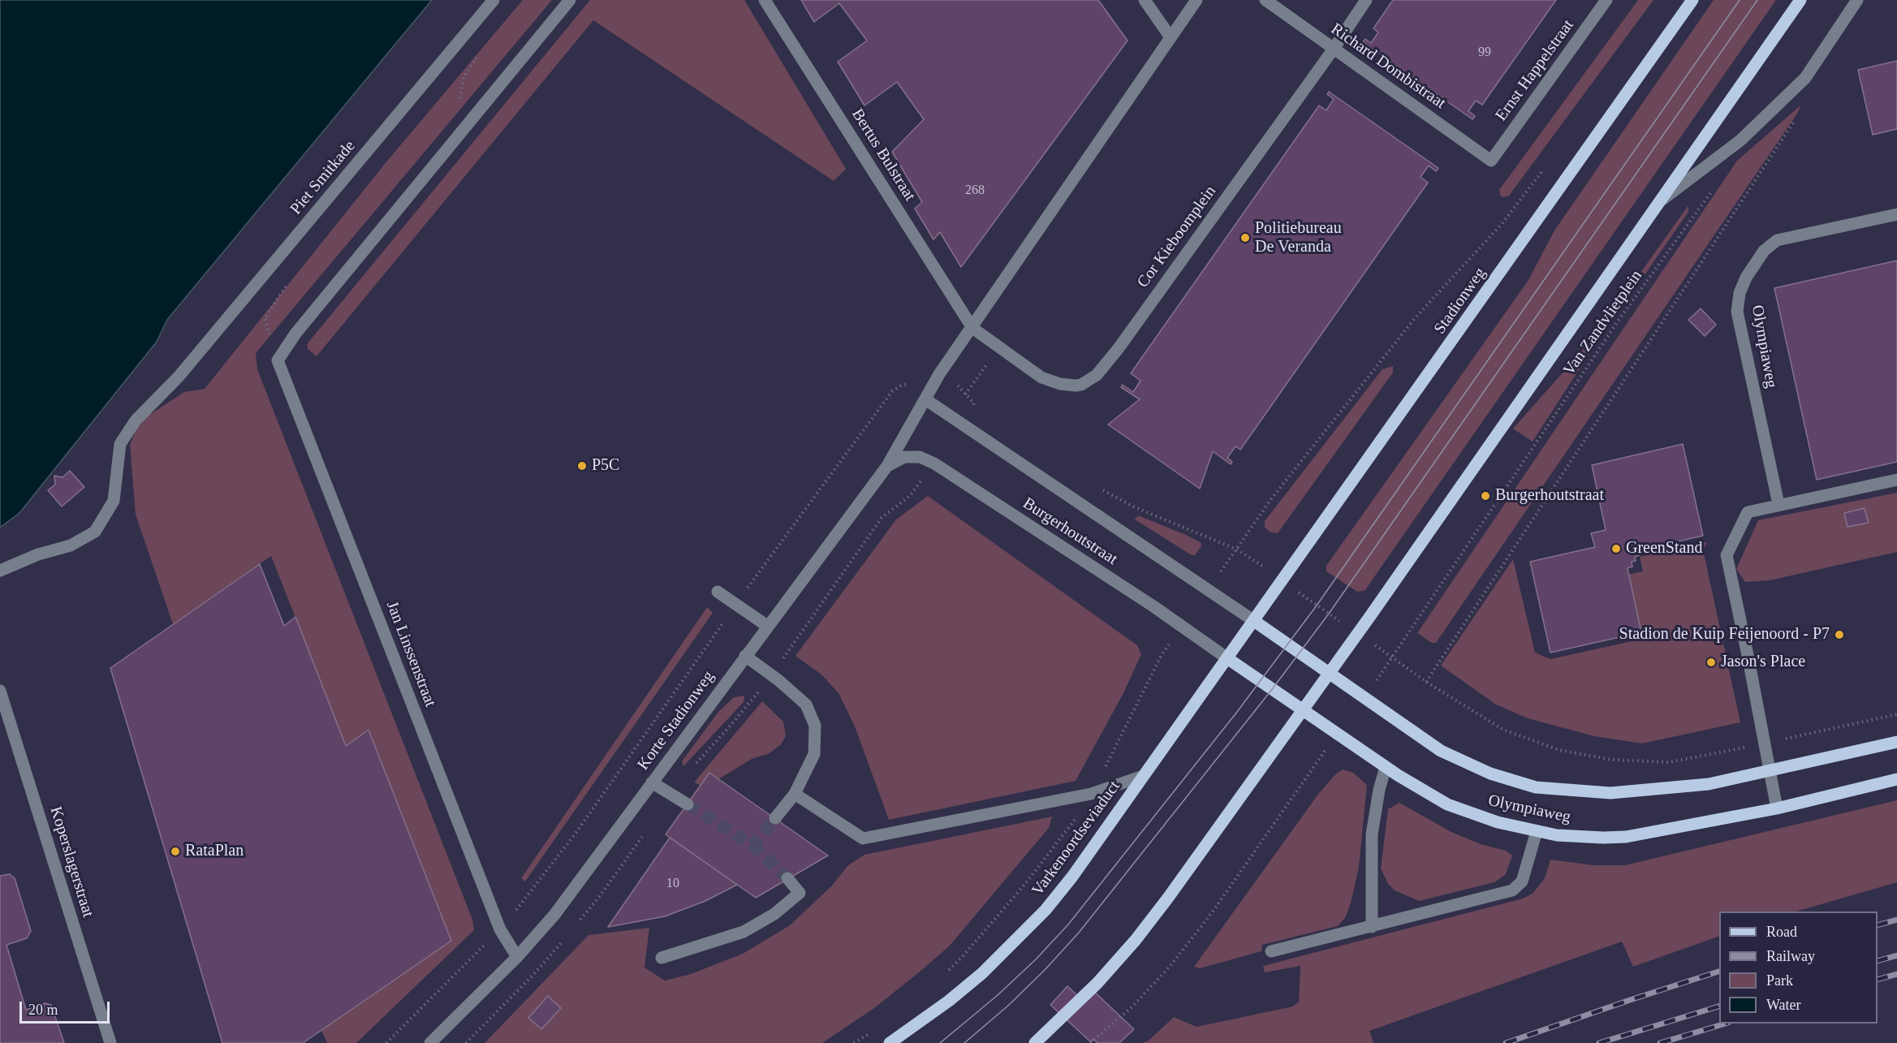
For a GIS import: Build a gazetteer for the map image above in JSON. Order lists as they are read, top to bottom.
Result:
{
  "streets": {
    "main road": ["Stadionweg", "Olympiaweg", "Varkenoordseviaduct"],
    "street": [
      "Richard Dombistraat",
      "Ernst Happelstraat",
      "Bertus Bulstraat",
      "Piet Smitkade",
      "Cor Kieboomplein",
      "Burgerhoutstraat",
      "Jan Linssenstraat",
      "Korte Stadionweg",
      "Koperslagerstraat"
    ],
    "path": ["Van Zandvlietplein"]
  },
  "crossings": [
    ["Richard Dombistraat", "Ernst Happelstraat"],
    ["Richard Dombistraat", "Cor Kieboomplein"],
    ["Bertus Bulstraat", "Cor Kieboomplein"],
    ["Stadionweg", "Olympiaweg"],
    ["Stadionweg", "Burgerhoutstraat"],
    ["Stadionweg", "Varkenoordseviaduct"],
    ["Olympiaweg", "Burgerhoutstraat"],
    ["Olympiaweg", "Varkenoordseviaduct"],
    ["Burgerhoutstraat", "Korte Stadionweg"],
    ["Burgerhoutstraat", "Varkenoordseviaduct"],
    ["Jan Linssenstraat", "Korte Stadionweg"]
  ],
  "places": [
    "Politiebureau De Veranda",
    "P5C",
    "Burgerhoutstraat",
    "GreenStand",
    "Stadion de Kuip Feijenoord - P7",
    "Jason's Place",
    "RataPlan"
  ],
  "house_numbers": ["99", "268", "10"],
  "legend": [
    "Road",
    "Railway",
    "Park",
    "Water"
  ],
  "scale_bar": "20 m"
}
